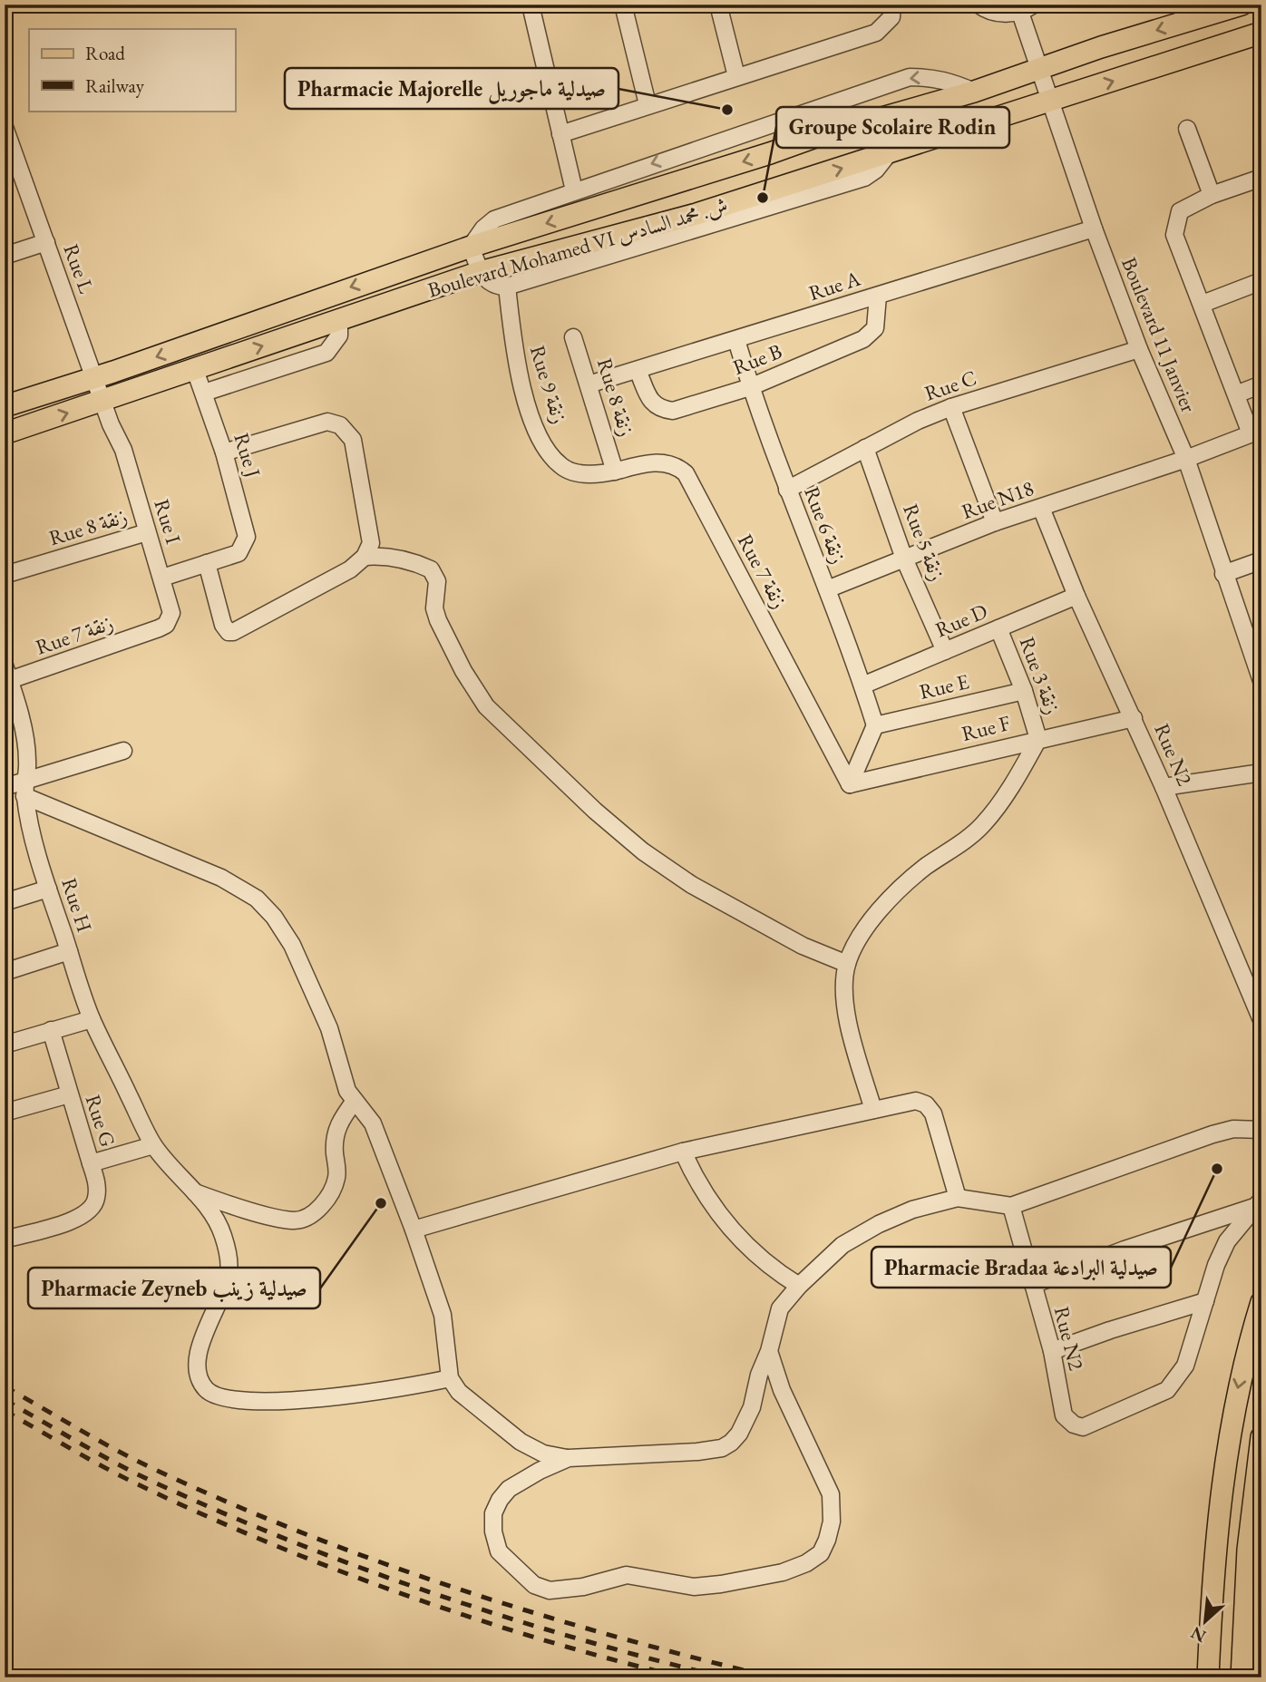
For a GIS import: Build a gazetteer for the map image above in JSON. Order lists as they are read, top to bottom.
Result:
{
  "streets": {
    "main road": ["Boulevard Mohamed VI ش. محمد السادس"],
    "street": [
      "Rue L",
      "Rue A",
      "Boulevard 11 Janvier",
      "Rue B",
      "Rue 9 زنقة",
      "Rue C",
      "Rue 8 زنقة",
      "Rue J",
      "Rue N18",
      "Rue I",
      "Rue 6 زنقة",
      "Rue 5 زنقة",
      "Rue 7 زنقة",
      "Rue D",
      "Rue 3 زنقة",
      "Rue E",
      "Rue F",
      "Rue N2",
      "Rue H",
      "Rue G"
    ]
  },
  "crossings": [
    ["Boulevard Mohamed VI ش. محمد السادس", "Rue L"],
    ["Boulevard Mohamed VI ش. محمد السادس", "Boulevard 11 Janvier"],
    ["Boulevard Mohamed VI ش. محمد السادس", "Rue J"],
    ["Rue L", "Rue I"],
    ["Rue A", "Boulevard 11 Janvier"],
    ["Rue A", "Rue B"],
    ["Rue A", "Rue 8 زنقة"],
    ["Rue A", "Rue 6 زنقة"],
    ["Boulevard 11 Janvier", "Rue C"],
    ["Boulevard 11 Janvier", "Rue N18"],
    ["Rue B", "Rue 6 زنقة"],
    ["Rue 9 زنقة", "Rue 7 زنقة"],
    ["Rue C", "Rue 6 زنقة"],
    ["Rue C", "Rue 5 زنقة"],
    ["Rue 8 زنقة", "Rue I"],
    ["Rue 8 زنقة", "Rue 7 زنقة"],
    ["Rue N18", "Rue 6 زنقة"],
    ["Rue N18", "Rue 5 زنقة"],
    ["Rue N18", "Rue N2"],
    ["Rue I", "Rue 7 زنقة"],
    ["Rue 6 زنقة", "Rue D"],
    ["Rue 6 زنقة", "Rue E"],
    ["Rue 5 زنقة", "Rue D"],
    ["Rue 7 زنقة", "Rue F"],
    ["Rue 7 زنقة", "Rue H"],
    ["Rue D", "Rue 3 زنقة"],
    ["Rue D", "Rue N2"],
    ["Rue 3 زنقة", "Rue E"],
    ["Rue 3 زنقة", "Rue F"],
    ["Rue F", "Rue N2"]
  ],
  "places": [
    "Pharmacie Majorelle صيدلية ماجوريل",
    "Groupe Scolaire Rodin",
    "Pharmacie Bradaa صيدلية البرادعة",
    "Pharmacie Zeyneb صيدلية زينب"
  ],
  "legend": ["Road", "Railway"],
  "north": "bottom left"
}
